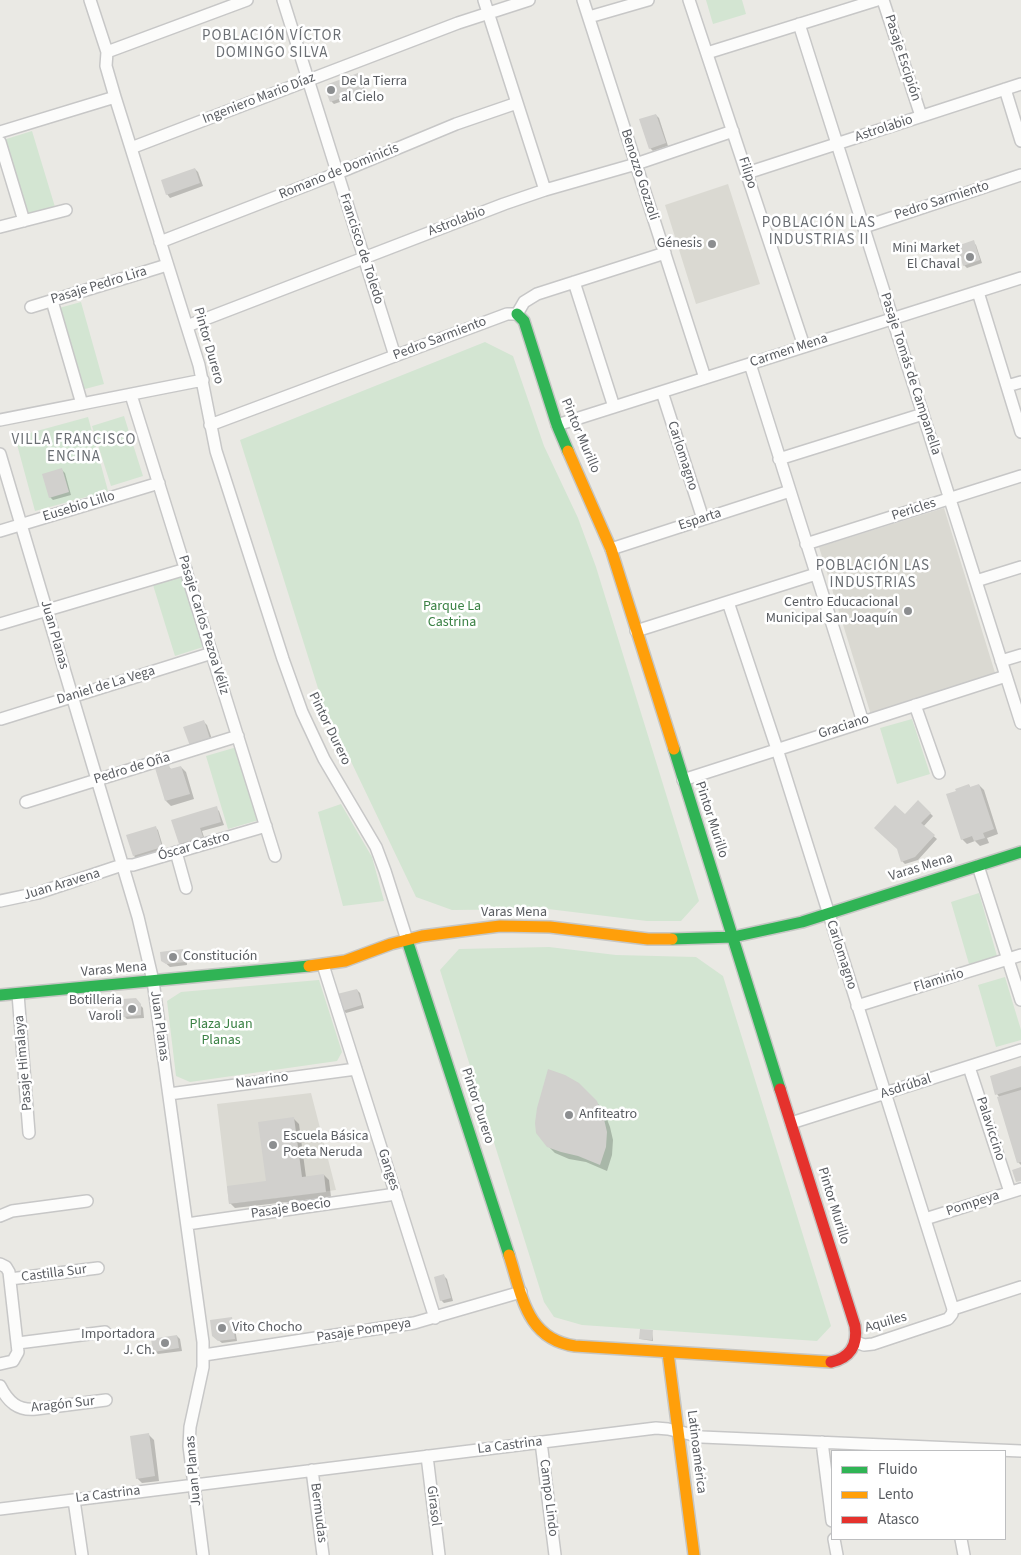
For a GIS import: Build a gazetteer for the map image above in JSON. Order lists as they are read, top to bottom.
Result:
{
  "streets": {
    "street": [
      "Pasaje Escipión",
      "Ingeniero Mario Díaz",
      "Astrolabio",
      "Romano de Dominicis",
      "Filipo",
      "Benozzo Gozzoli",
      "Pedro Sarmiento",
      "Francisco de Toledo",
      "Pasaje Pedro Lira",
      "Pintor Durero",
      "Carmen Mena",
      "Pasaje Tomás de Campanella",
      "Pintor Murillo",
      "Carlomagno",
      "Eusebio Lillo",
      "Pericles",
      "Esparta",
      "Pasaje Carlos Pezoa Véliz",
      "Juan Planas",
      "Daniel de La Vega",
      "Graciano",
      "Pedro de Oña",
      "Óscar Castro",
      "Varas Mena",
      "Juan Aravena",
      "Flaminio",
      "Pasaje Himalaya",
      "Navarino",
      "Asdrúbal",
      "Palaviccino",
      "Ganges",
      "Pompeya",
      "Pasaje Boecio",
      "Castilla Sur",
      "Aquiles",
      "Pasaje Pompeya",
      "Aragón Sur",
      "La Castrina",
      "Latinoamérica",
      "Campo Lindo",
      "Girasol",
      "Bermudas"
    ]
  },
  "crossings": [
    ["Pasaje Escipión", "Astrolabio"],
    ["Ingeniero Mario Díaz", "Francisco de Toledo"],
    ["Ingeniero Mario Díaz", "Pintor Durero"],
    ["Astrolabio", "Filipo"],
    ["Astrolabio", "Benozzo Gozzoli"],
    ["Astrolabio", "Francisco de Toledo"],
    ["Astrolabio", "Pintor Durero"],
    ["Astrolabio", "Pasaje Tomás de Campanella"],
    ["Romano de Dominicis", "Francisco de Toledo"],
    ["Romano de Dominicis", "Pintor Durero"],
    ["Filipo", "Carmen Mena"],
    ["Benozzo Gozzoli", "Carmen Mena"],
    ["Pedro Sarmiento", "Francisco de Toledo"],
    ["Pedro Sarmiento", "Pintor Durero"],
    ["Pedro Sarmiento", "Pasaje Tomás de Campanella"],
    ["Pedro Sarmiento", "Pintor Murillo"],
    ["Pasaje Pedro Lira", "Pintor Durero"],
    ["Pintor Durero", "Varas Mena"],
    ["Pintor Durero", "Aquiles"],
    ["Pintor Durero", "Pasaje Pompeya"],
    ["Pintor Durero", "Latinoamérica"],
    ["Carmen Mena", "Pasaje Tomás de Campanella"],
    ["Carmen Mena", "Pintor Murillo"],
    ["Carmen Mena", "Carlomagno"],
    ["Pasaje Tomás de Campanella", "Pericles"],
    ["Pasaje Tomás de Campanella", "Graciano"],
    ["Pintor Murillo", "Esparta"],
    ["Pintor Murillo", "Graciano"],
    ["Pintor Murillo", "Varas Mena"],
    ["Pintor Murillo", "Asdrúbal"],
    ["Pintor Murillo", "Aquiles"],
    ["Carlomagno", "Esparta"],
    ["Carlomagno", "Graciano"],
    ["Carlomagno", "Varas Mena"],
    ["Carlomagno", "Flaminio"],
    ["Carlomagno", "Asdrúbal"],
    ["Carlomagno", "Pompeya"],
    ["Carlomagno", "Aquiles"],
    ["Eusebio Lillo", "Pasaje Carlos Pezoa Véliz"],
    ["Eusebio Lillo", "Juan Planas"],
    ["Pasaje Carlos Pezoa Véliz", "Daniel de La Vega"],
    ["Pasaje Carlos Pezoa Véliz", "Pedro de Oña"],
    ["Pasaje Carlos Pezoa Véliz", "Óscar Castro"],
    ["Juan Planas", "Daniel de La Vega"],
    ["Juan Planas", "Pedro de Oña"],
    ["Juan Planas", "Óscar Castro"],
    ["Juan Planas", "Varas Mena"],
    ["Juan Planas", "Juan Aravena"],
    ["Juan Planas", "Navarino"],
    ["Juan Planas", "Pasaje Boecio"],
    ["Juan Planas", "Pasaje Pompeya"],
    ["Juan Planas", "La Castrina"],
    ["Óscar Castro", "Juan Aravena"],
    ["Varas Mena", "Pasaje Himalaya"],
    ["Varas Mena", "Ganges"],
    ["Navarino", "Ganges"],
    ["Asdrúbal", "Palaviccino"],
    ["Palaviccino", "Pompeya"],
    ["Ganges", "Pasaje Boecio"],
    ["Ganges", "Pasaje Pompeya"],
    ["Aquiles", "Latinoamérica"],
    ["La Castrina", "Latinoamérica"],
    ["La Castrina", "Campo Lindo"],
    ["La Castrina", "Girasol"],
    ["La Castrina", "Bermudas"]
  ],
  "districts": [
    "POBLACIÓN VÍCTOR DOMINGO SILVA",
    "POBLACIÓN LAS INDUSTRIAS II",
    "VILLA FRANCISCO ENCINA",
    "POBLACIÓN LAS INDUSTRIAS"
  ],
  "parks": ["Parque La Castrina", "Plaza Juan Planas"],
  "places": [
    "De la Tierra al Cielo",
    "Génesis",
    "Mini Market El Chaval",
    "Centro Educacional Municipal San Joaquín",
    "Constitución",
    "Botilleria Varoli",
    "Anfiteatro",
    "Escuela Básica Poeta Neruda",
    "Vito Chocho",
    "Importadora J. Ch."
  ],
  "legend": ["Fluido", "Lento", "Atasco"]
}
